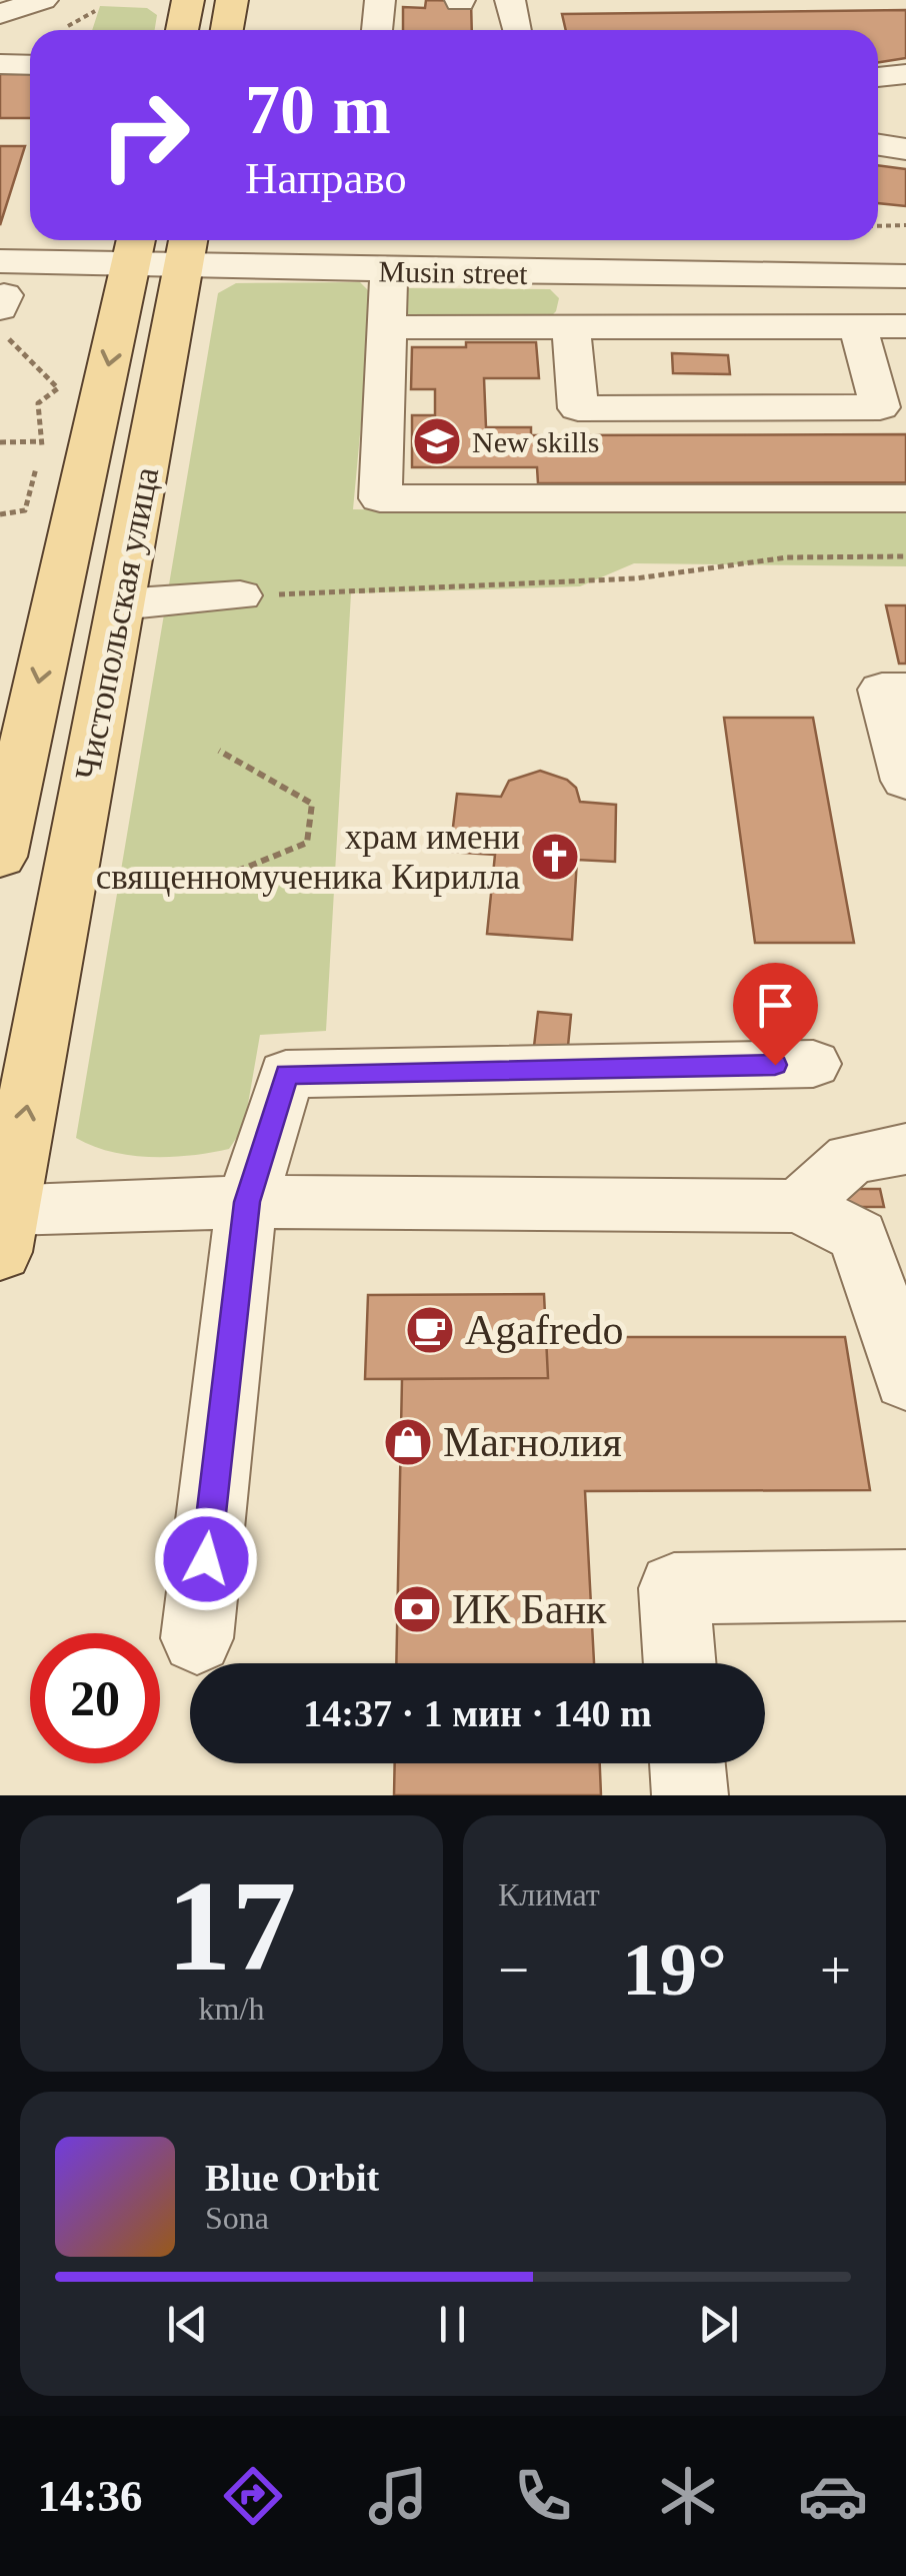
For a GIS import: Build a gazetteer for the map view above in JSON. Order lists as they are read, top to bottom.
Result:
{
  "streets": {
    "main road": ["Чистопольская улица"],
    "street": ["Musin street"]
  },
  "crossings": [
    ["Musin street", "Чистопольская улица"]
  ],
  "places": {
    "school or university": ["New skills"],
    "church": ["храм имени священномученика Кирилла"],
    "cafe": ["Agafredo"],
    "shop": ["Магнолия"],
    "bank": ["ИК Банк"]
  },
  "page": {
    "turn": ["70 m", "Направо"],
    "limit": "20",
    "trip": "14:37 · 1 мин · 140 m",
    "tile": [
      ["17", "km/h"],
      "Климат"
    ],
    "heat": ["−", "19°", "+"],
    "song": ["Blue Orbit", "Sona"],
    "tabs": "14:36"
  }
}
